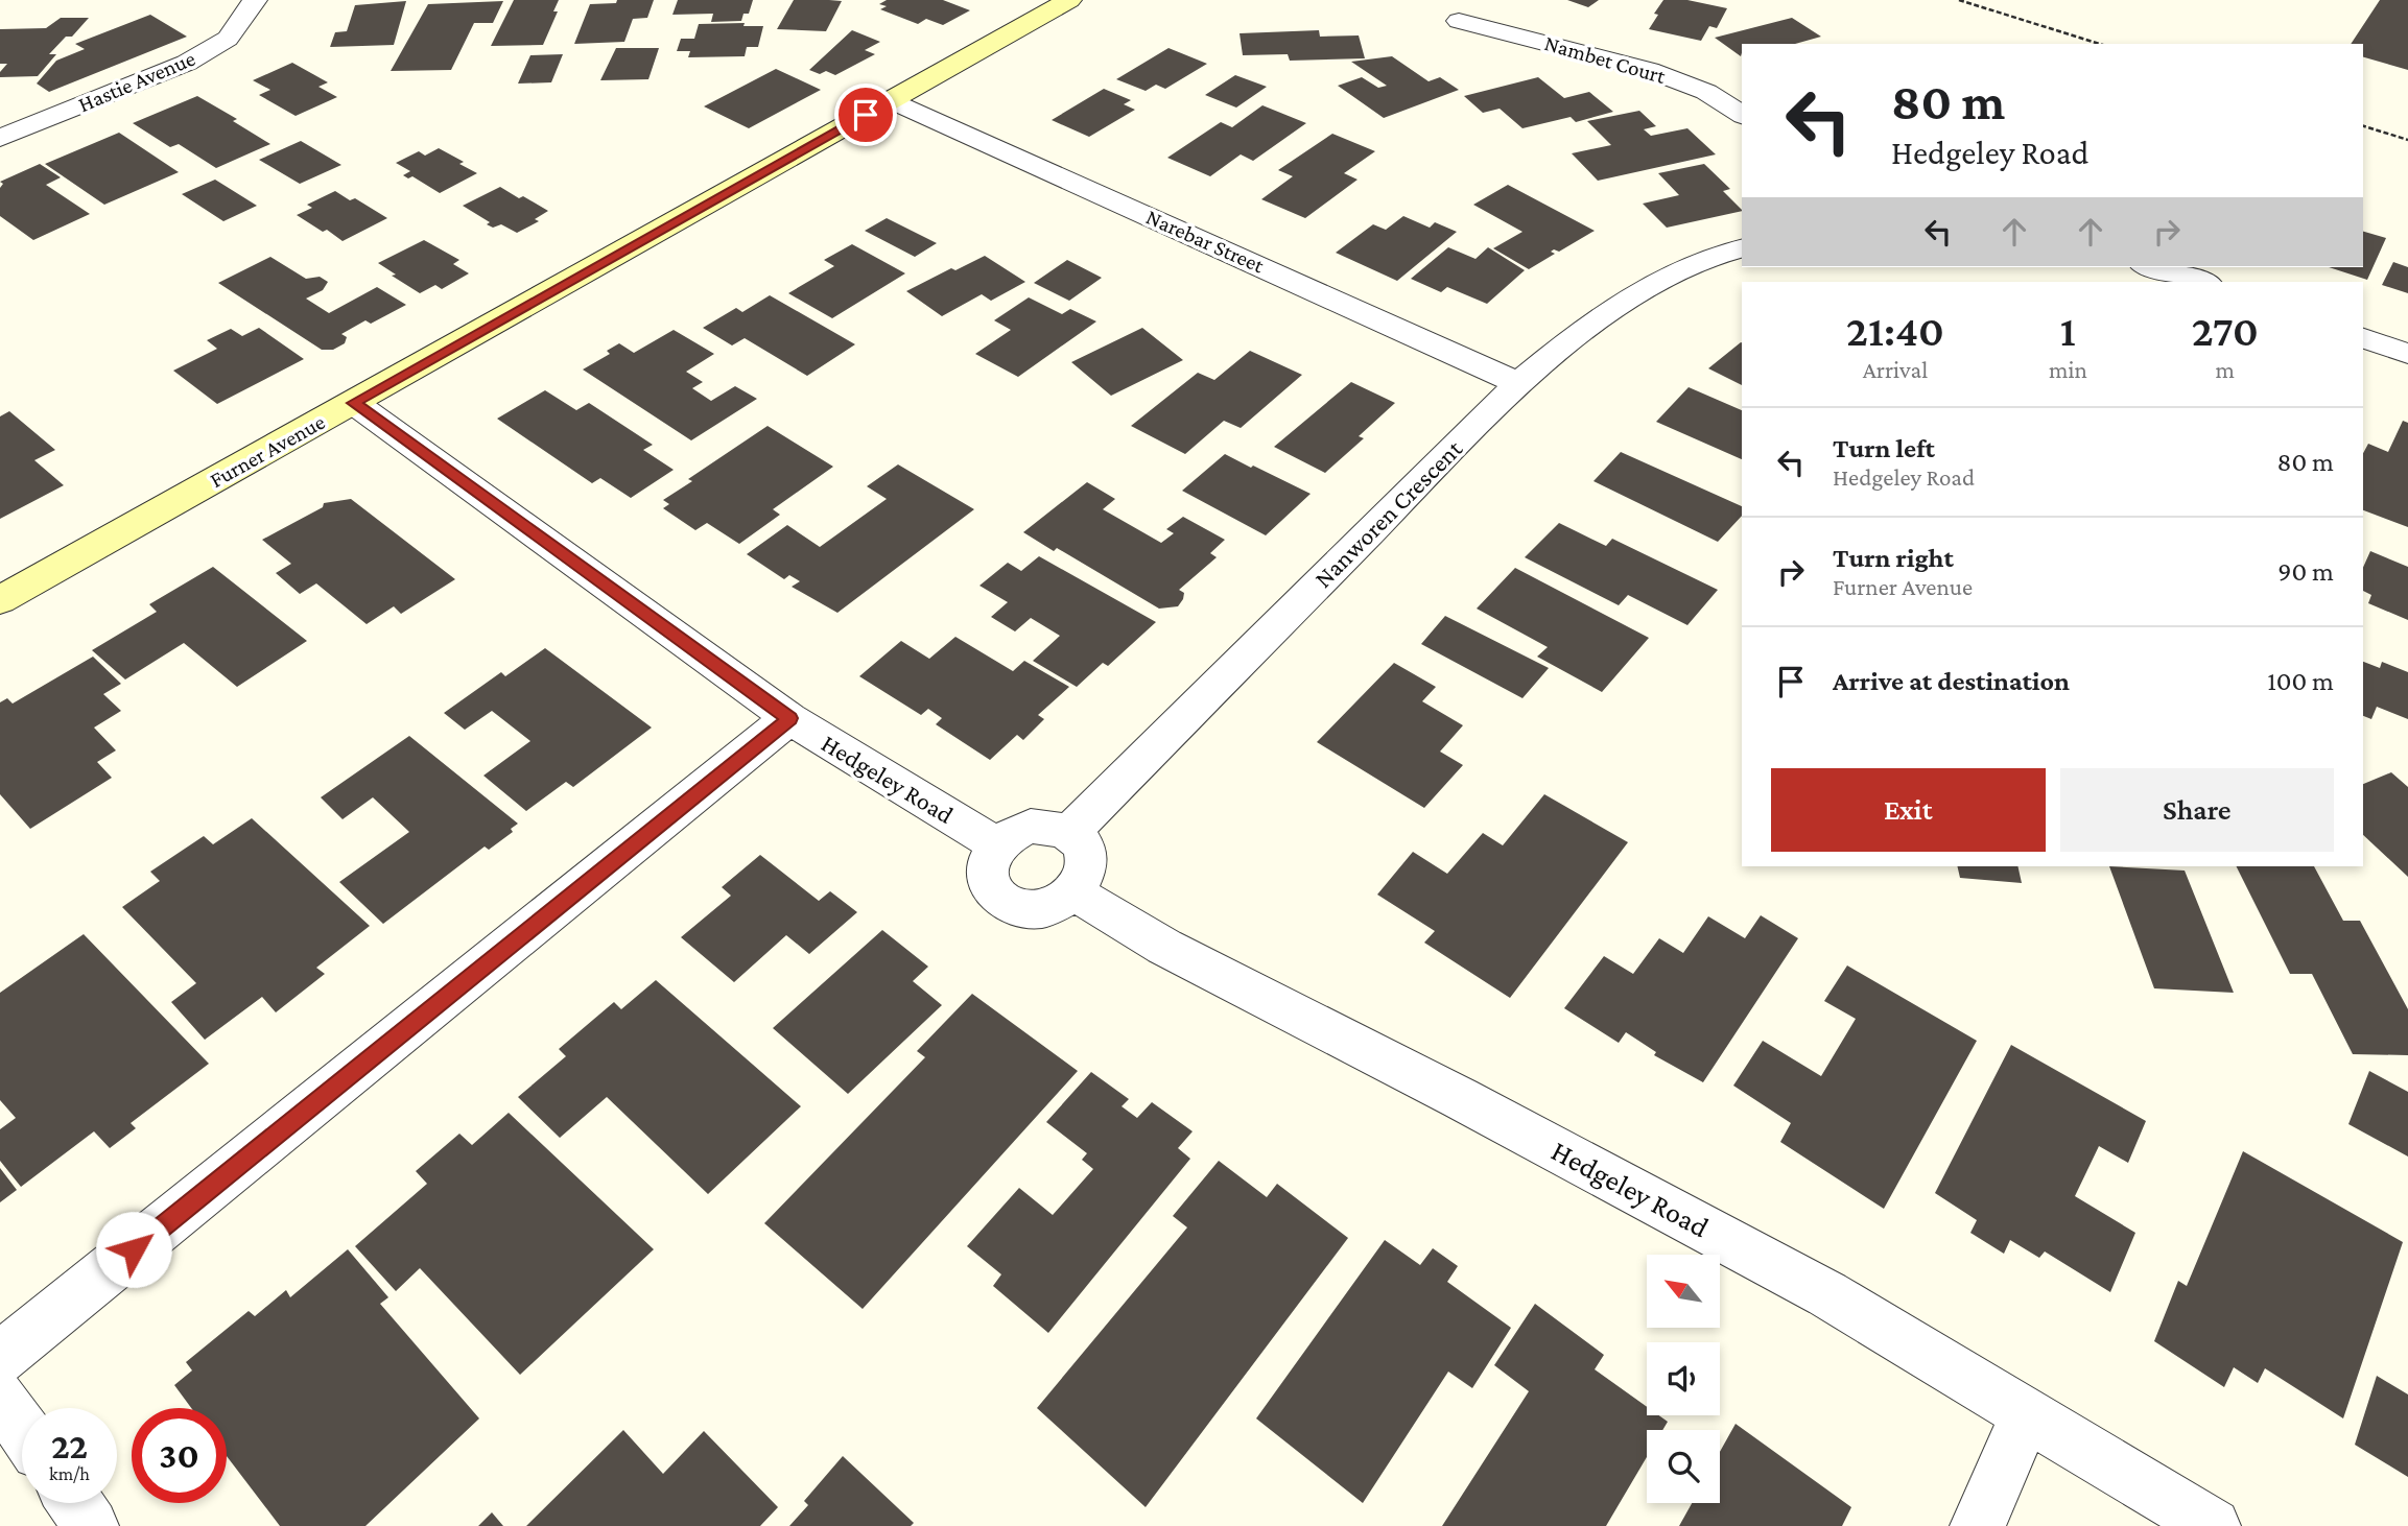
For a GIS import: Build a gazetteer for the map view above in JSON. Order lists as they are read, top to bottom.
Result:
{
  "streets": {
    "street": [
      "Nambet Court",
      "Hastie Avenue",
      "Narebar Street",
      "Furner Avenue",
      "Nanworen Crescent",
      "Hedgeley Road"
    ]
  },
  "crossings": [
    ["Narebar Street", "Furner Avenue"],
    ["Narebar Street", "Nanworen Crescent"],
    ["Furner Avenue", "Hedgeley Road"],
    ["Nanworen Crescent", "Hedgeley Road"]
  ],
  "north": "top left",
  "page": {
    "turn": ["80 m", "Hedgeley Road"],
    "eta": [
      "21:40",
      "Arrival",
      "1",
      "min",
      "270",
      "m"
    ],
    "list": [
      {
        "name": "Turn left",
        "note": "Hedgeley Road",
        "value": "80 m"
      },
      {
        "name": "Turn right",
        "note": "Furner Avenue",
        "value": "90 m"
      },
      {
        "name": "Arrive at destination",
        "value": "100 m"
      }
    ],
    "buttons": ["Exit", "Share"],
    "speed": "22 km/h",
    "limit": "30"
  }
}
